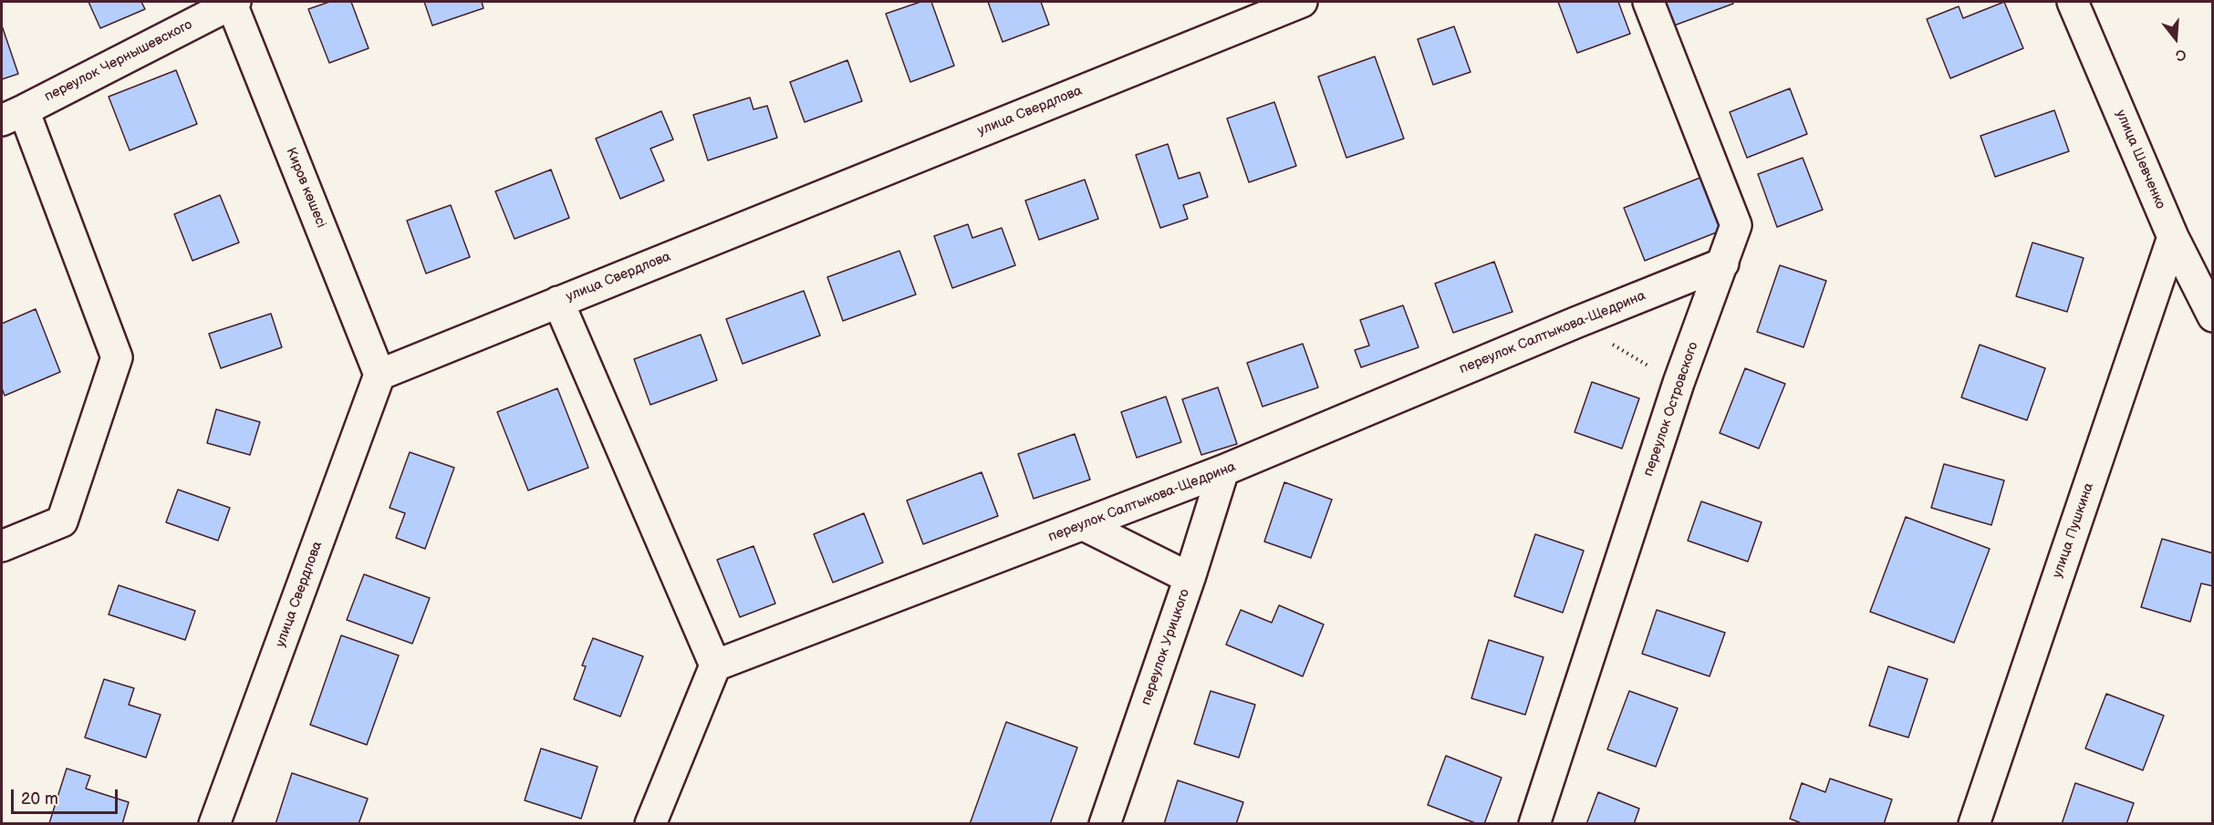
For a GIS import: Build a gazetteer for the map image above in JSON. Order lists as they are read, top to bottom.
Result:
{
  "streets": {
    "lane": [
      "переулок Чернышевского",
      "улица Свердлова",
      "улица Шевченко",
      "Киров көшесі",
      "переулок Салтыкова-Щедрина",
      "переулок Островского",
      "улица Пушкина",
      "переулок Урицкого"
    ]
  },
  "crossings": [
    ["переулок Чернышевского", "Киров көшесі"],
    ["улица Свердлова", "Киров көшесі"],
    ["улица Шевченко", "улица Пушкина"],
    ["переулок Салтыкова-Щедрина", "переулок Островского"],
    ["переулок Салтыкова-Щедрина", "переулок Урицкого"]
  ],
  "scale_bar": "20 m",
  "north": "bottom"
}
